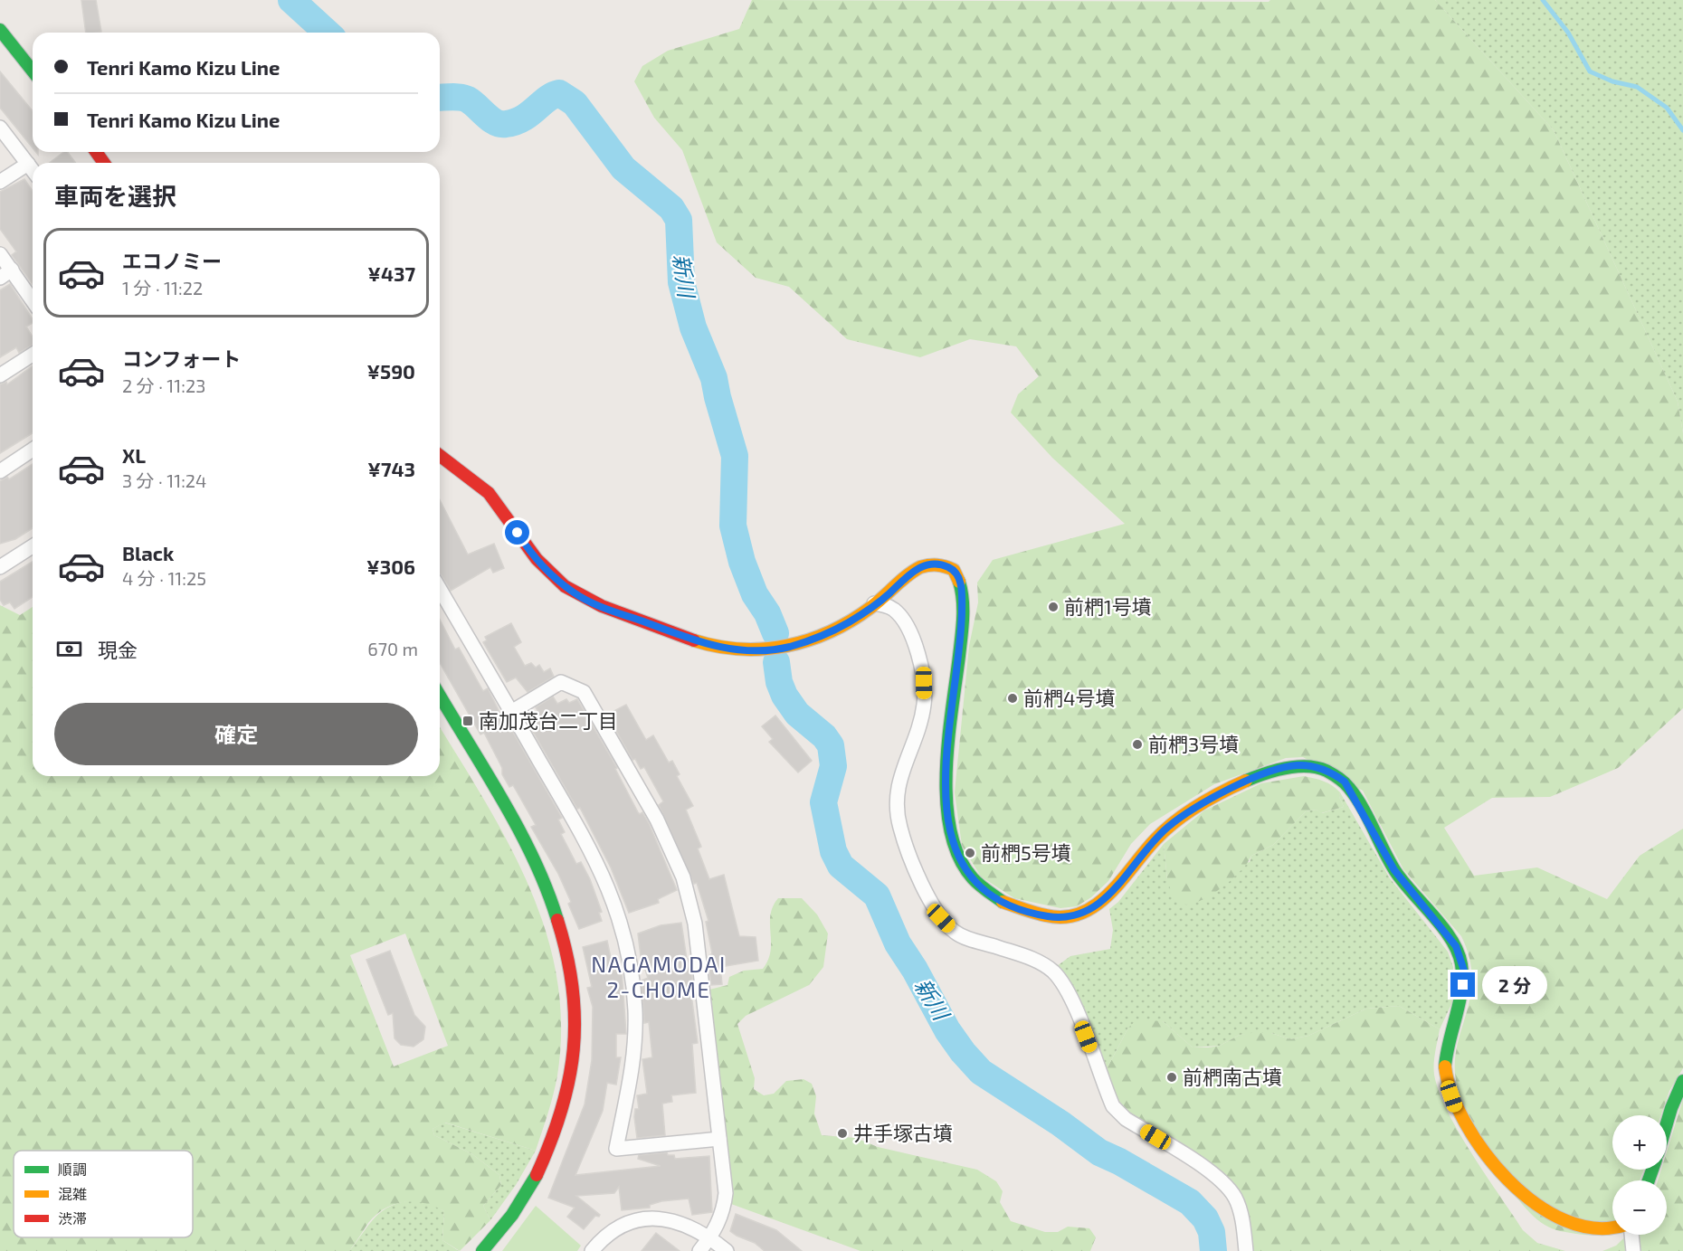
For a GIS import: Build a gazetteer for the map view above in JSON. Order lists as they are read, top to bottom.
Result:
{
  "districts": ["NAGAMODAI 2-CHOME"],
  "water": ["新川"],
  "places": {
    "other": [
      "前椚1号墳",
      "前椚4号墳",
      "前椚3号墳",
      "前椚5号墳",
      "前椚南古墳",
      "井手塚古墳"
    ],
    "transit": ["南加茂台二丁目"]
  },
  "legend": ["順調", "混雑", "渋滞"],
  "page": {
    "banner": ["Tenri Kamo Kizu Line", "Tenri Kamo Kizu Line"],
    "heading": "車両を選択",
    "list": [
      {
        "name": "エコノミー",
        "note": "1 分 · 11:22",
        "value": "¥437"
      },
      {
        "name": "コンフォート",
        "note": "2 分 · 11:23",
        "value": "¥590"
      },
      {
        "name": "XL",
        "note": "3 分 · 11:24",
        "value": "¥743"
      },
      {
        "name": "Black",
        "note": "4 分 · 11:25",
        "value": "¥306"
      }
    ],
    "pay": ["現金", "670 m"],
    "buttons": "確定",
    "bubble": "2 分",
    "map_buttons": ["+", "−"]
  }
}
